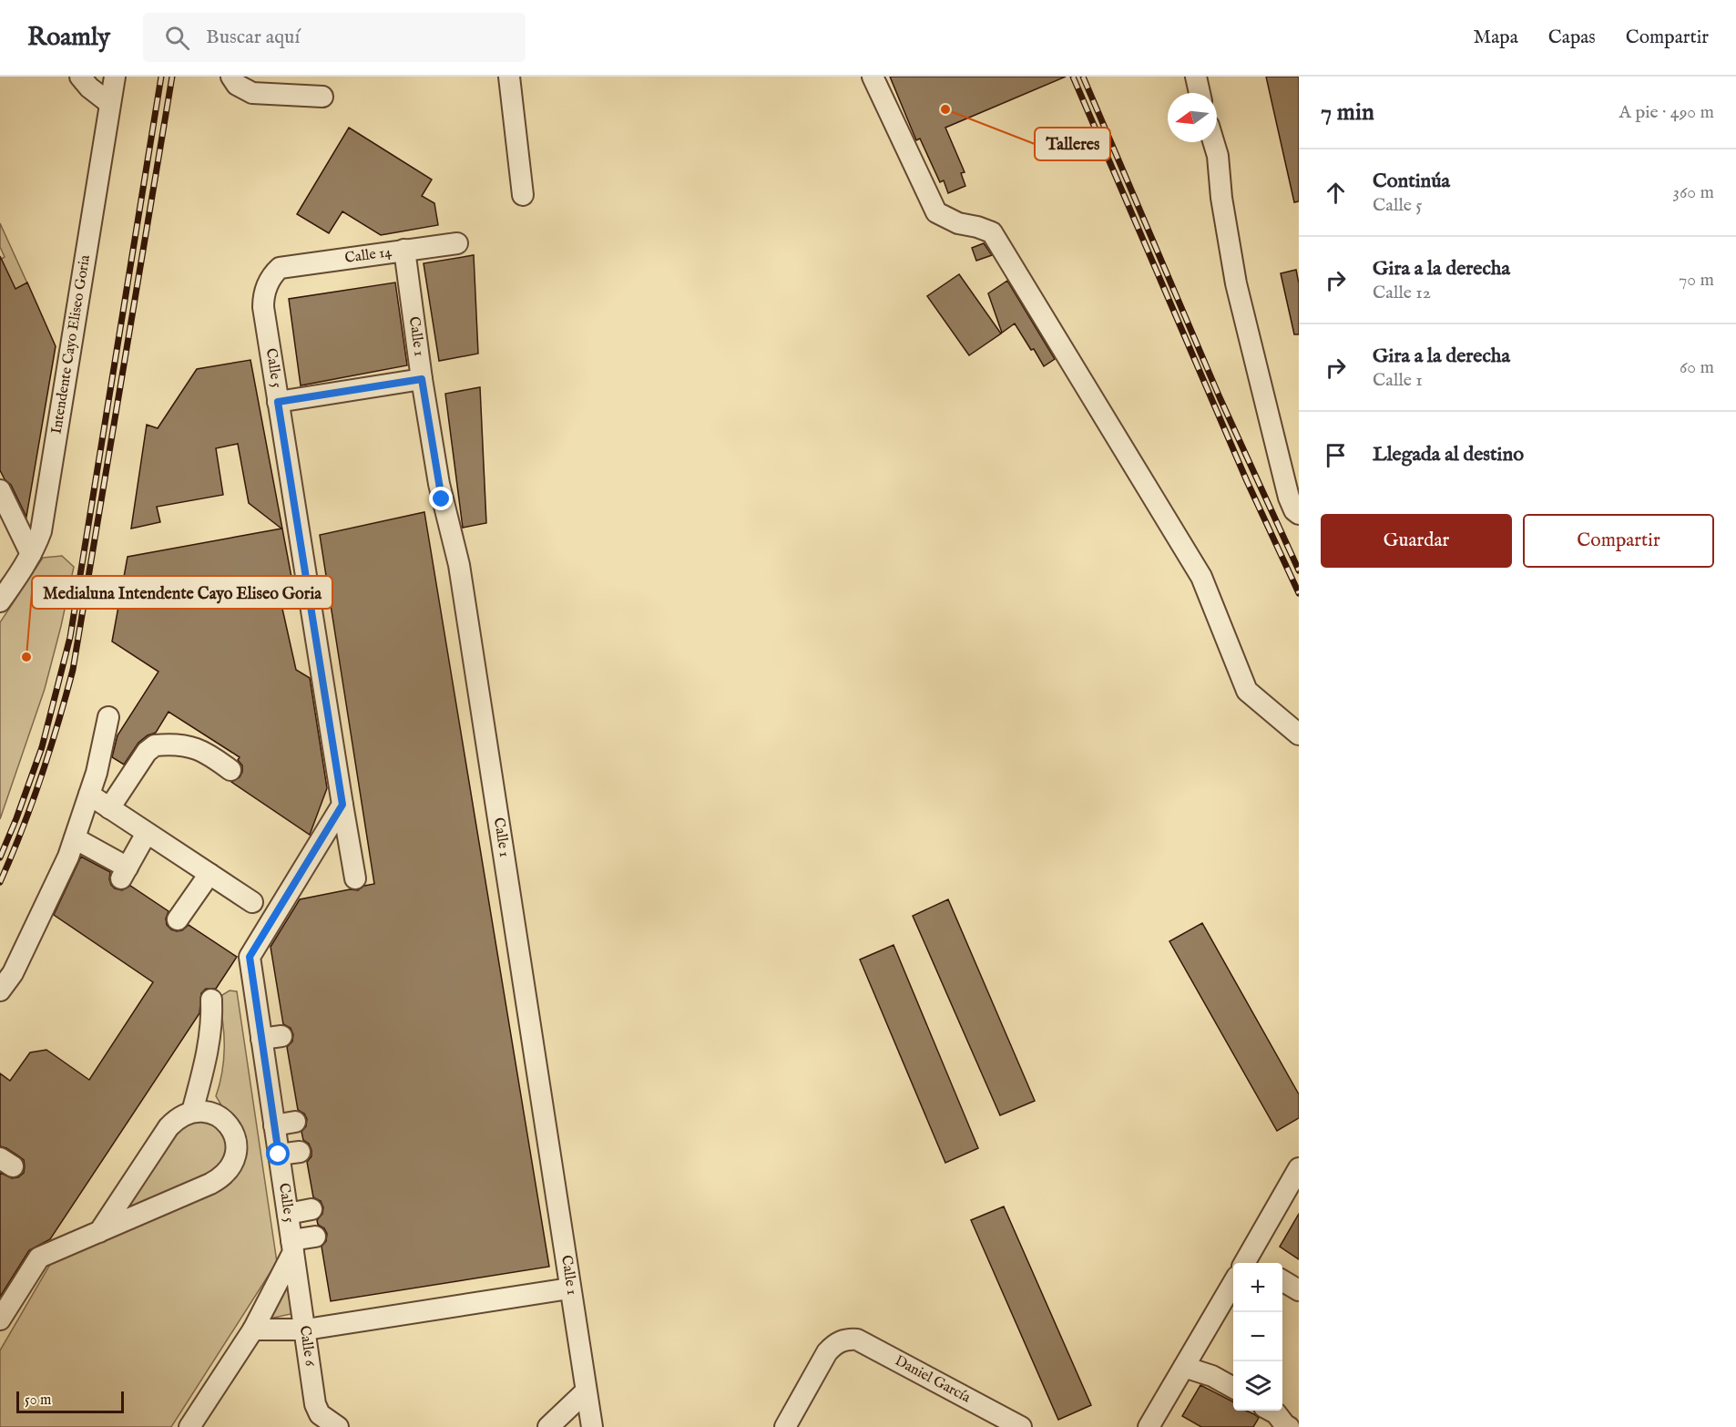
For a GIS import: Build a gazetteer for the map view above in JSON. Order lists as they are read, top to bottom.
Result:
{
  "streets": {
    "street": [
      "Calle 14",
      "Calle 1",
      "Intendente Cayo Eliseo Goria",
      "Calle 5",
      "Calle 6",
      "Daniel García"
    ]
  },
  "crossings": [
    ["Calle 14", "Calle 1"],
    ["Calle 14", "Calle 5"],
    ["Calle 5", "Calle 6"]
  ],
  "places": ["Talleres", "Medialuna Intendente Cayo Eliseo Goria"],
  "scale_bar": "50 m",
  "north": "left",
  "page": {
    "header": "Roamly",
    "search": "Buscar aquí",
    "nav": ["Mapa", "Capas", "Compartir"],
    "heading": ["7 min", "A pie · 490 m"],
    "list": [
      ["Continúa", "Calle 5", "360 m"],
      ["Gira a la derecha", "Calle 12", "70 m"],
      ["Gira a la derecha", "Calle 1", "60 m"],
      "Llegada al destino"
    ],
    "buttons": ["Guardar", "Compartir"],
    "map_buttons": ["+", "−"],
    "scale": "50 m"
  }
}
